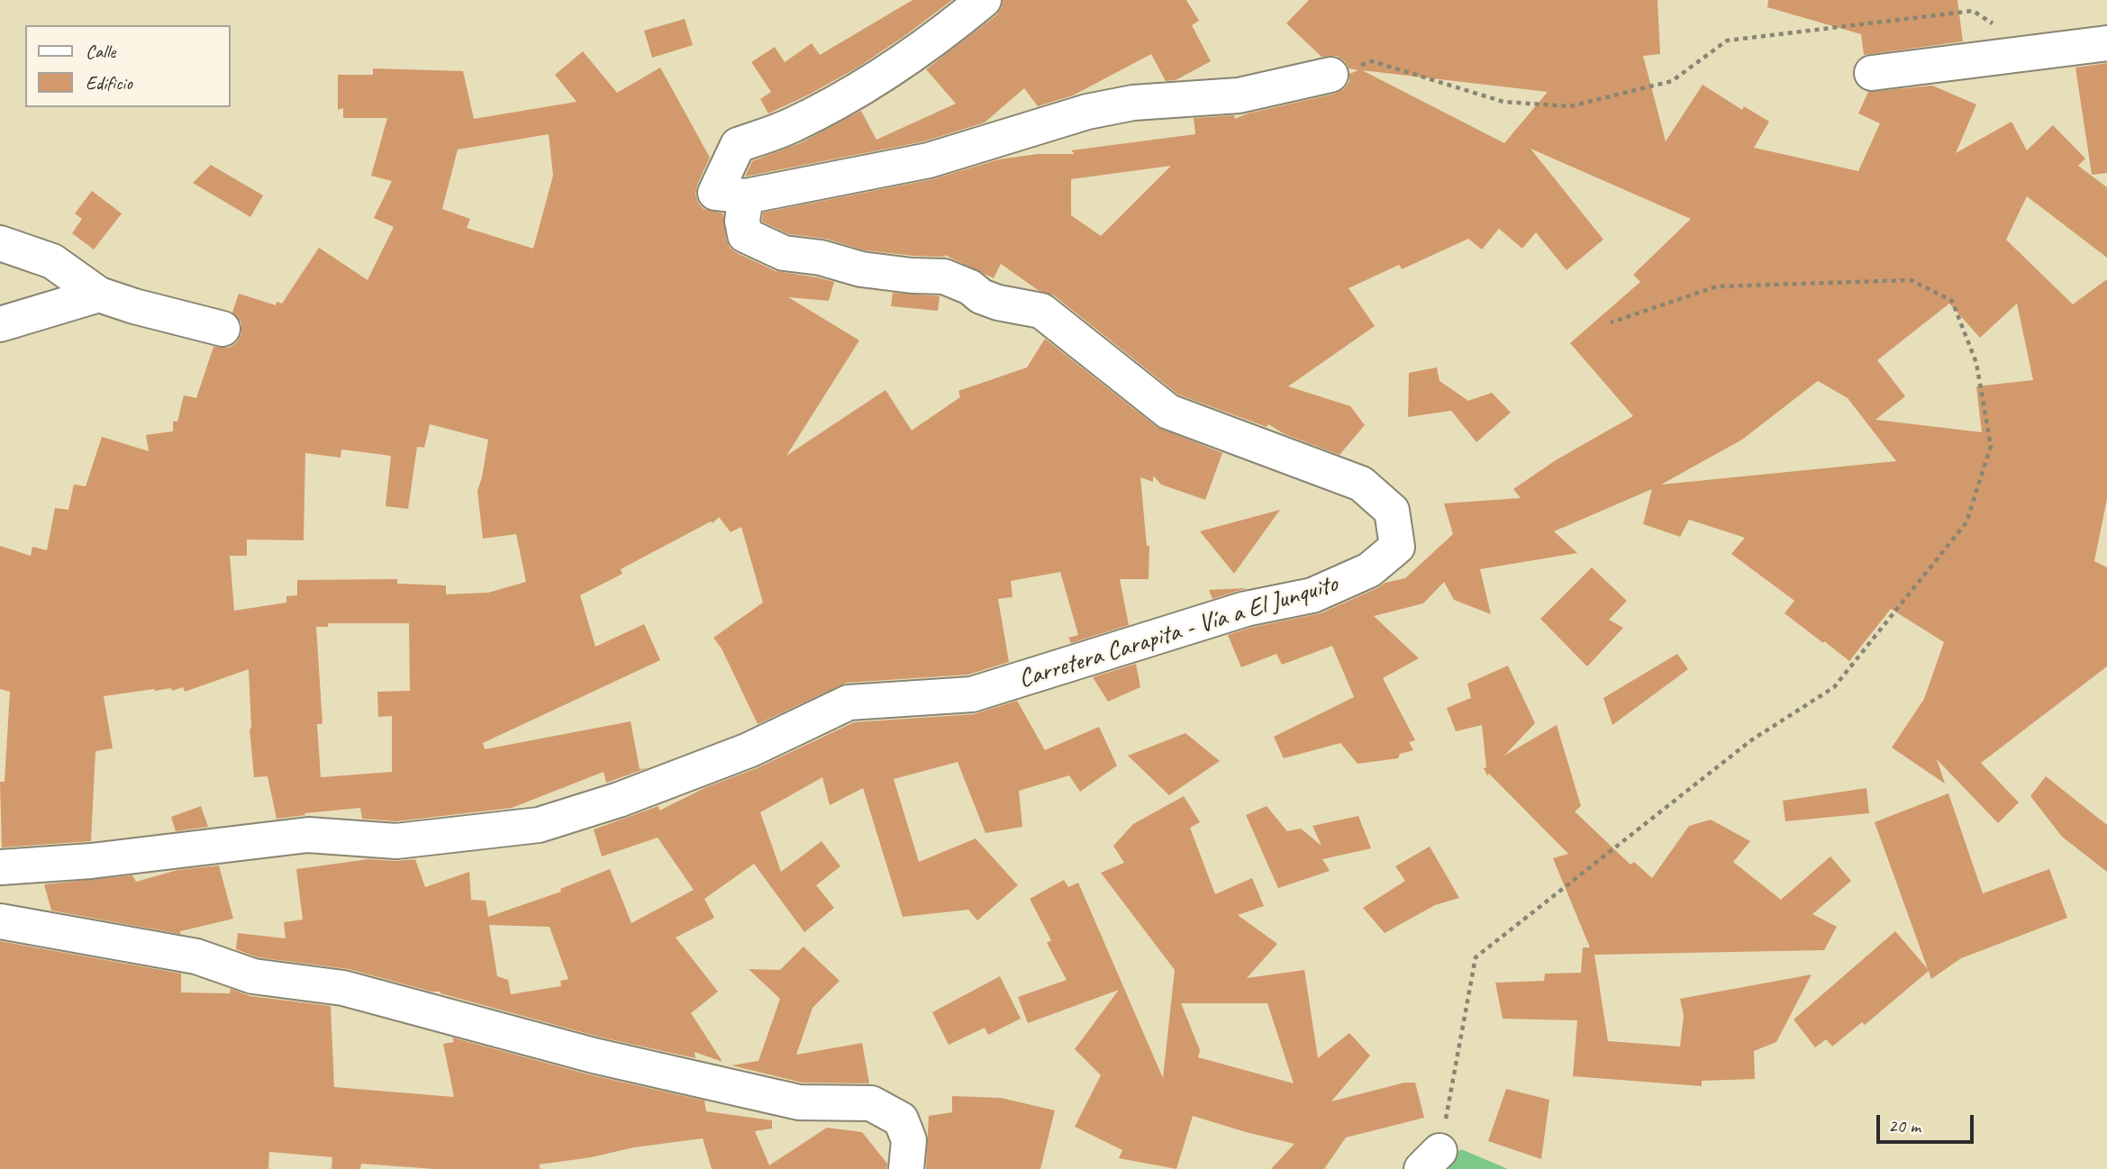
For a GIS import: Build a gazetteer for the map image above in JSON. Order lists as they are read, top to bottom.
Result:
{
  "streets": {
    "street": ["Carretera Carapita - Vía a El Junquito"]
  },
  "legend": ["Calle", "Edificio"],
  "scale_bar": "20 m"
}
